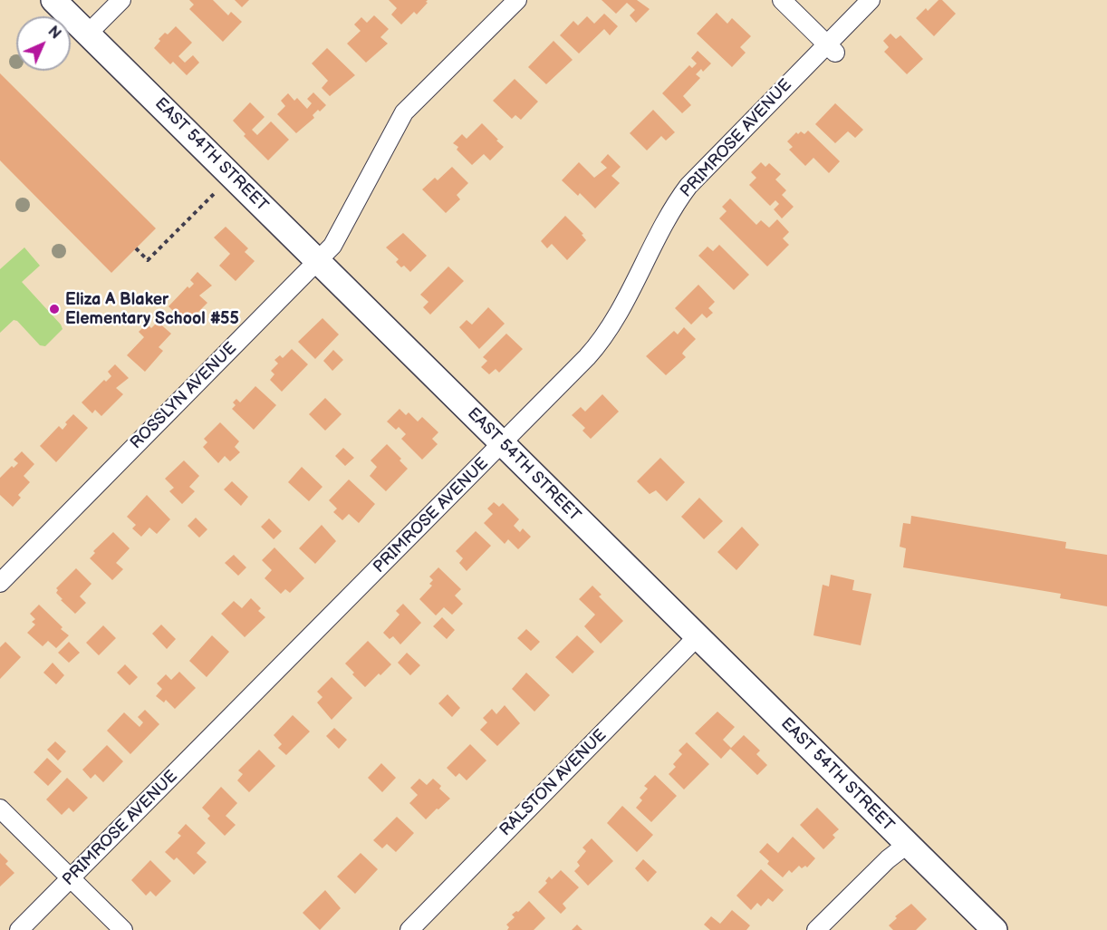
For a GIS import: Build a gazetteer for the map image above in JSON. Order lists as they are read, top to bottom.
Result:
{
  "streets": {
    "street": [
      "PRIMROSE AVENUE",
      "EAST 54TH STREET",
      "ROSSLYN AVENUE",
      "RALSTON AVENUE"
    ]
  },
  "crossings": [
    ["PRIMROSE AVENUE", "EAST 54TH STREET"],
    ["EAST 54TH STREET", "ROSSLYN AVENUE"],
    ["EAST 54TH STREET", "RALSTON AVENUE"]
  ],
  "places": ["Eliza A Blaker Elementary School #55"],
  "north": "top right"
}
